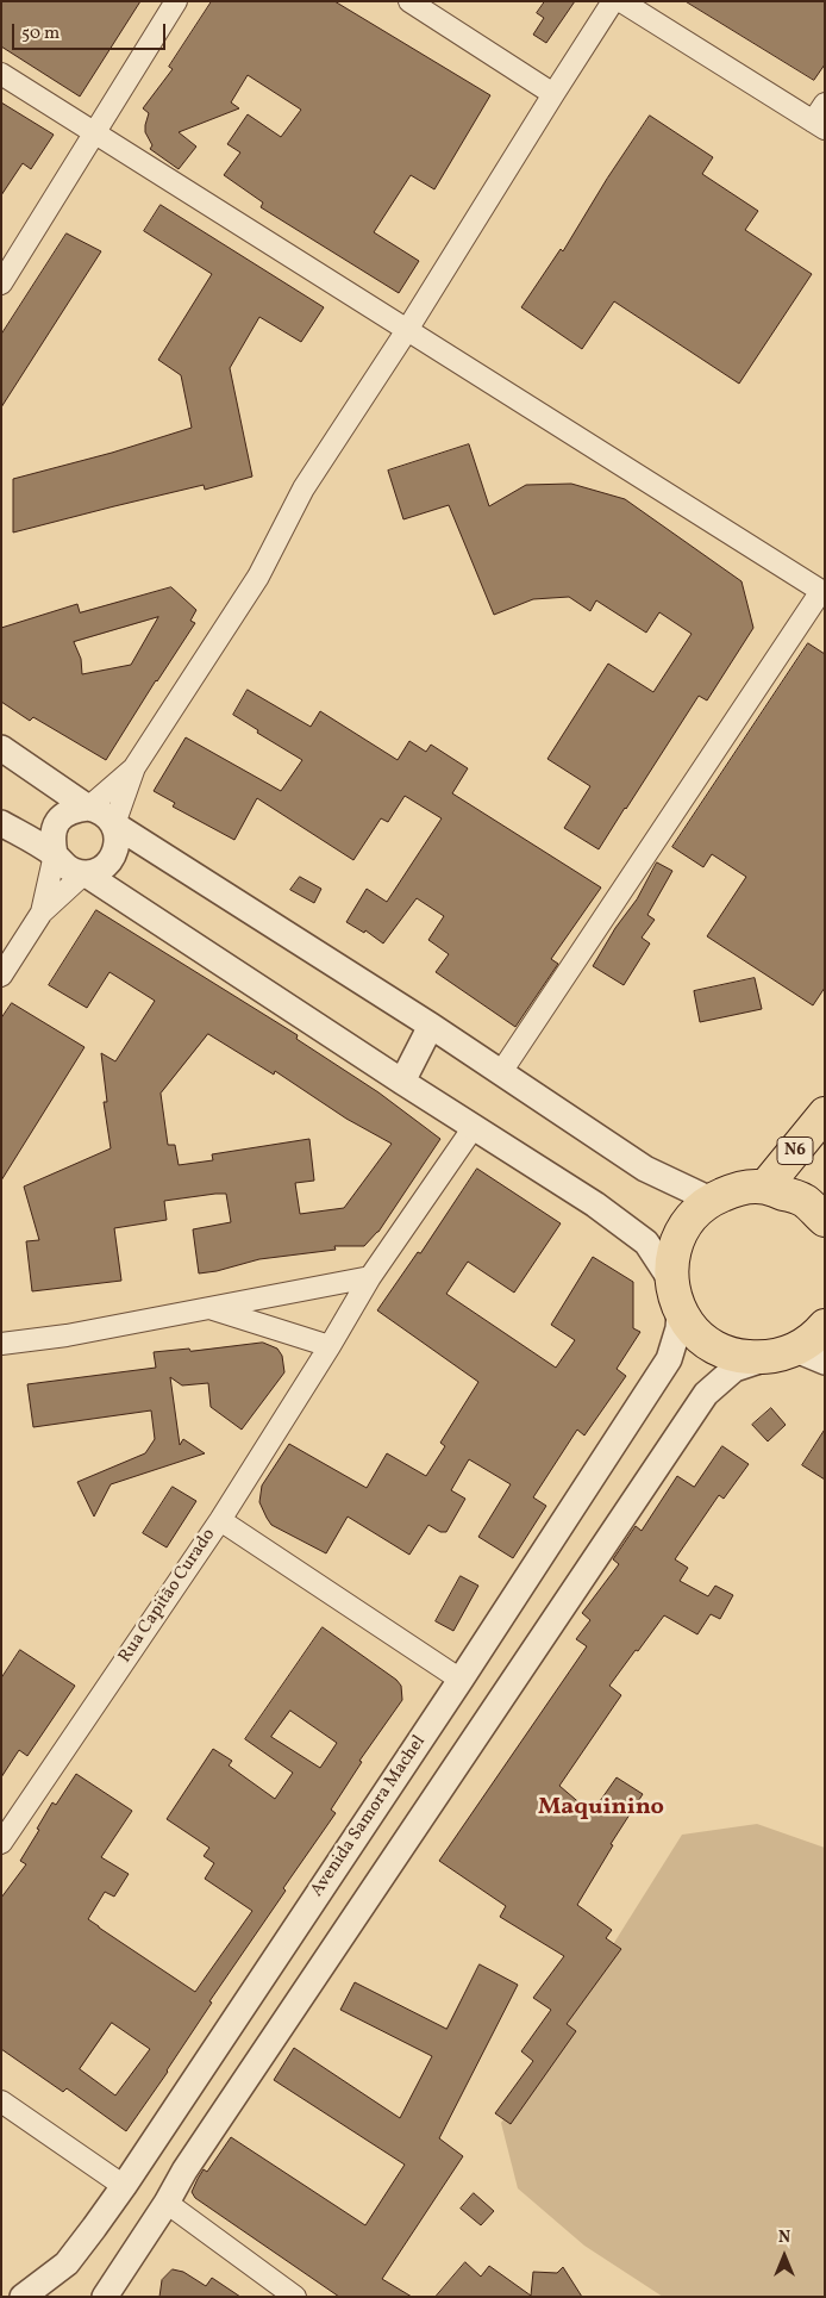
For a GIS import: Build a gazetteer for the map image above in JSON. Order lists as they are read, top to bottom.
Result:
{
  "streets": {
    "highway": ["N6"],
    "street": ["Rua Capitão Curado", "Avenida Samora Machel"]
  },
  "districts": ["Maquinino"],
  "scale_bar": "50 m",
  "north": "top"
}
